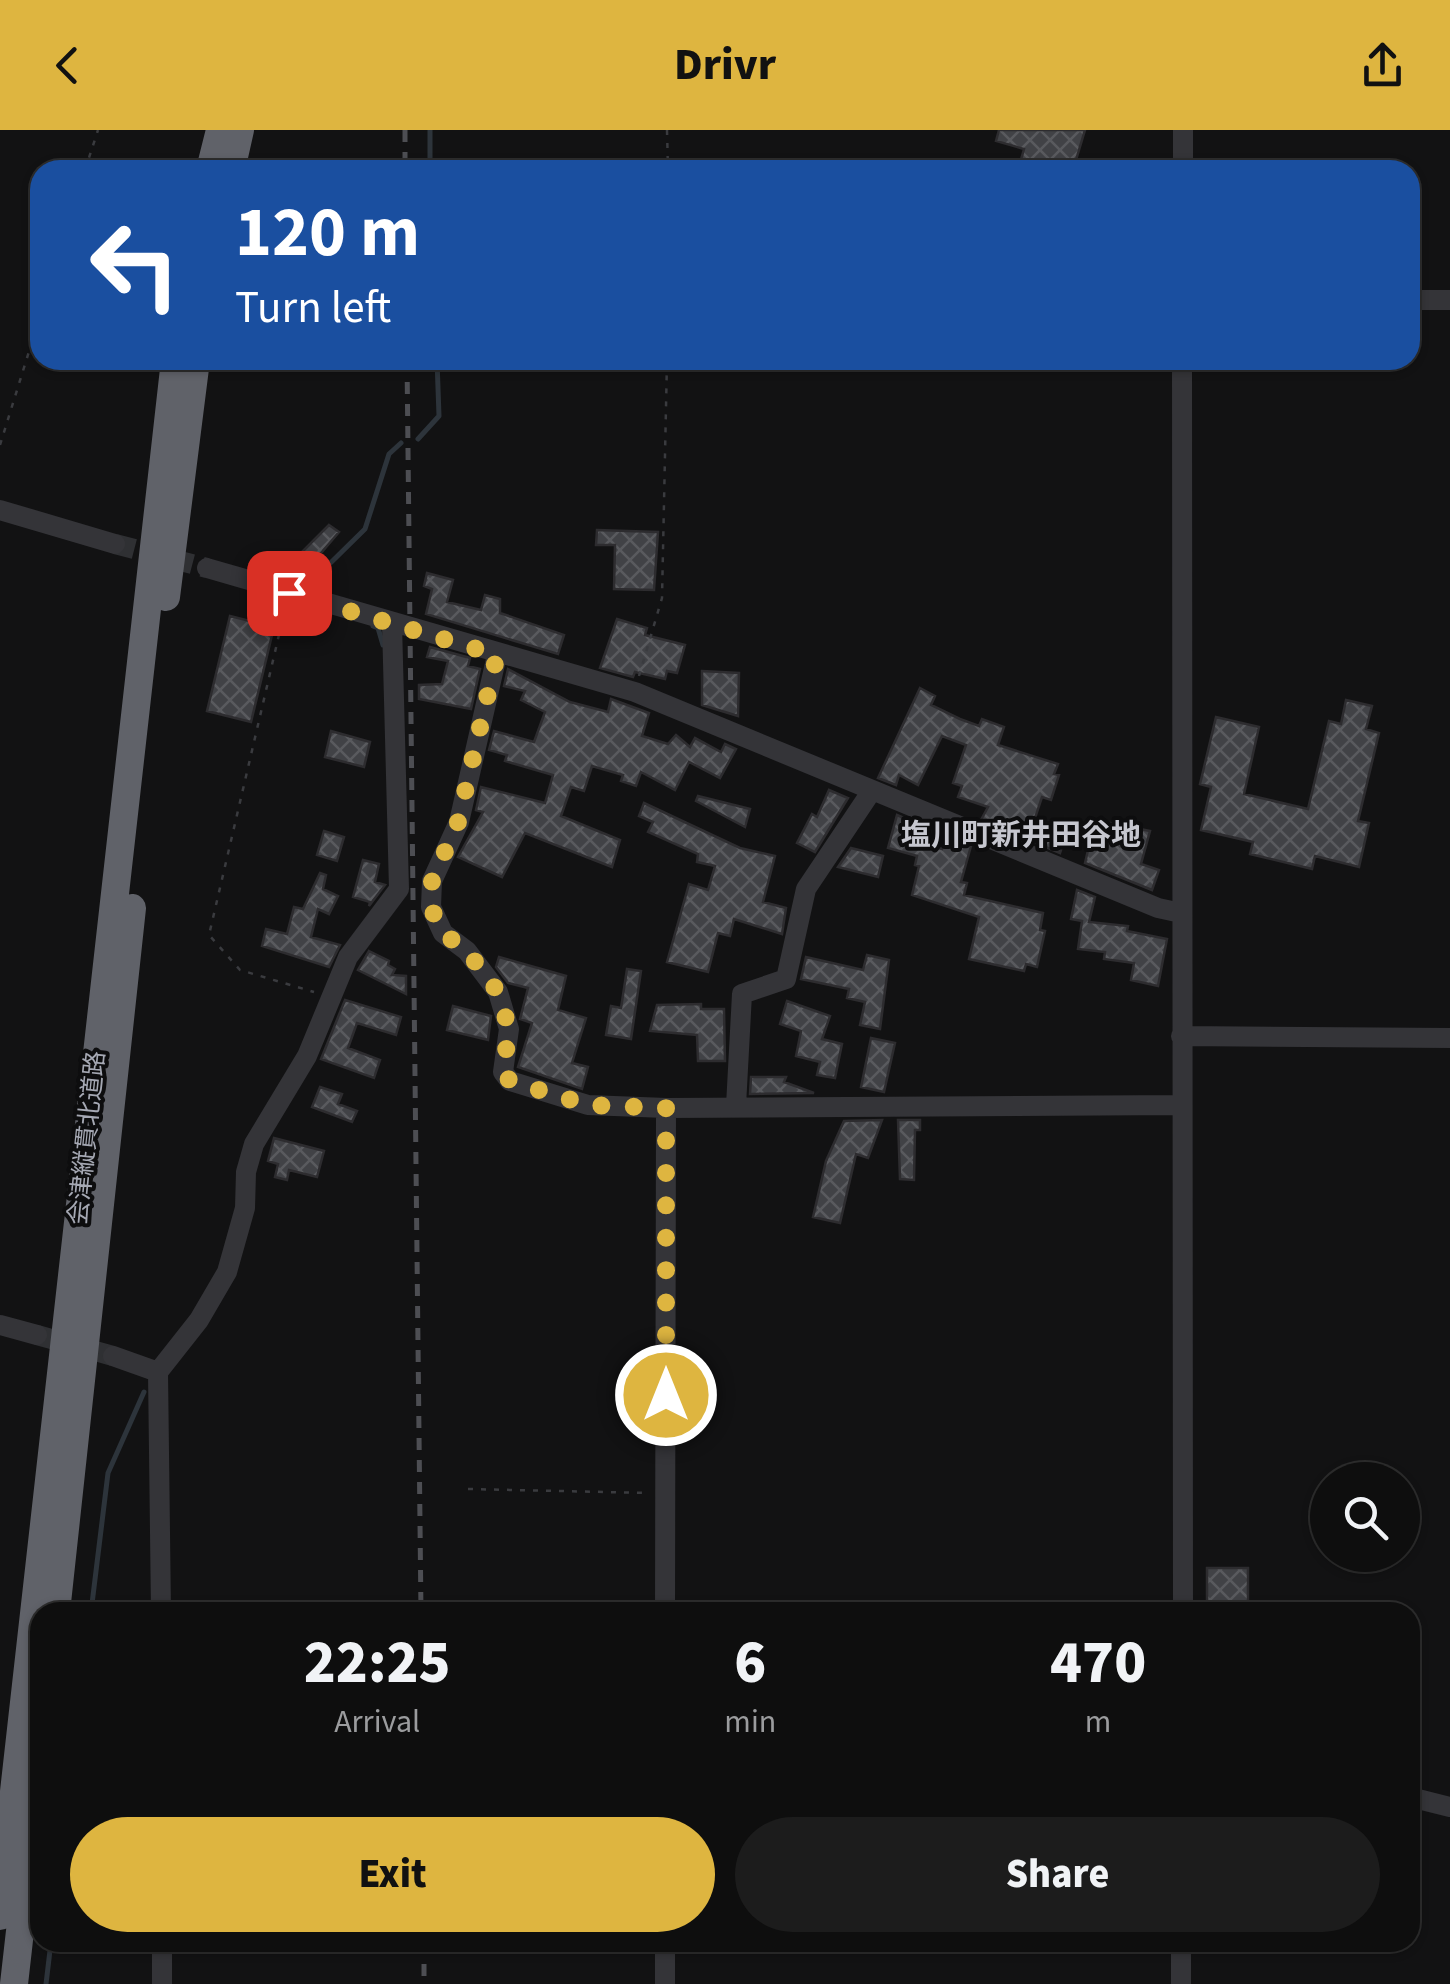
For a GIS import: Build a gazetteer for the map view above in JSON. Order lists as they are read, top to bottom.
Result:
{
  "streets": {
    "highway": ["会津縦貫北道路"]
  },
  "districts": ["塩川町新井田谷地"],
  "page": {
    "header": "Drivr",
    "turn": ["120 m", "Turn left"],
    "eta": [
      "22:25",
      "Arrival",
      "6",
      "min",
      "470",
      "m"
    ],
    "buttons": ["Exit", "Share"]
  }
}
